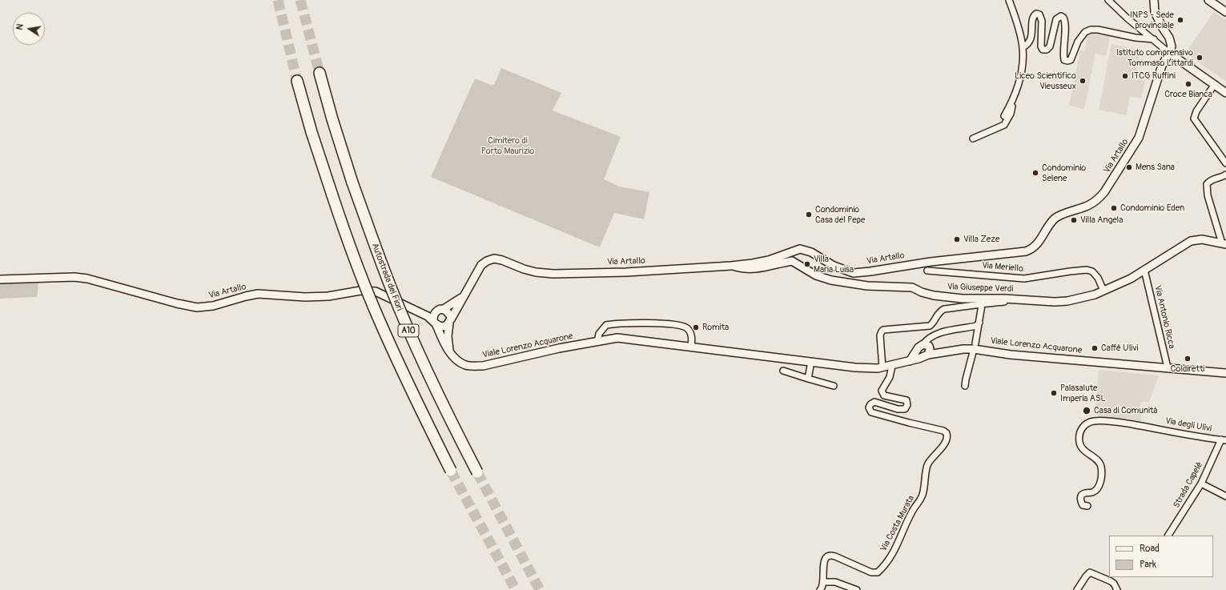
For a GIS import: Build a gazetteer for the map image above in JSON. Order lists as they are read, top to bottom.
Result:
{
  "streets": {
    "highway": ["Autostrada dei Fiori", "A10"],
    "street": [
      "Via Artallo",
      "Via Meriello",
      "Via Giuseppe Verdi",
      "Via Antonio Ricca",
      "Viale Lorenzo Acquarone",
      "Via degli Ulivi",
      "Strada Capelè",
      "Via Costa Murata"
    ]
  },
  "crossings": [
    ["Via Artallo", "Via Giuseppe Verdi"],
    ["Via Artallo", "Viale Lorenzo Acquarone"],
    ["Via Meriello", "Via Giuseppe Verdi"],
    ["Via Giuseppe Verdi", "Via Antonio Ricca"],
    ["Via Antonio Ricca", "Viale Lorenzo Acquarone"],
    ["Viale Lorenzo Acquarone", "Via Costa Murata"],
    ["Via degli Ulivi", "Strada Capelè"]
  ],
  "parks": ["Cimitero di Porto Maurizio"],
  "places": [
    "INPS - Sede provinciale",
    "Istituto comprensivo Tommaso Littardi",
    "ITCG Ruffini",
    "Liceo Scientifico Vieusseux",
    "Croce Bianca",
    "Mens Sana",
    "Condominio Selene",
    "Condominio Eden",
    "Condominio Casa del Pepe",
    "Villa Angela",
    "Villa Zeze",
    "Villa Maria Luisa",
    "Romita",
    "Caffè Ulivi",
    "Coldiretti",
    "Palasalute Imperia ASL",
    "Casa di Comunità"
  ],
  "legend": ["Road", "Park"],
  "north": "left"
}
